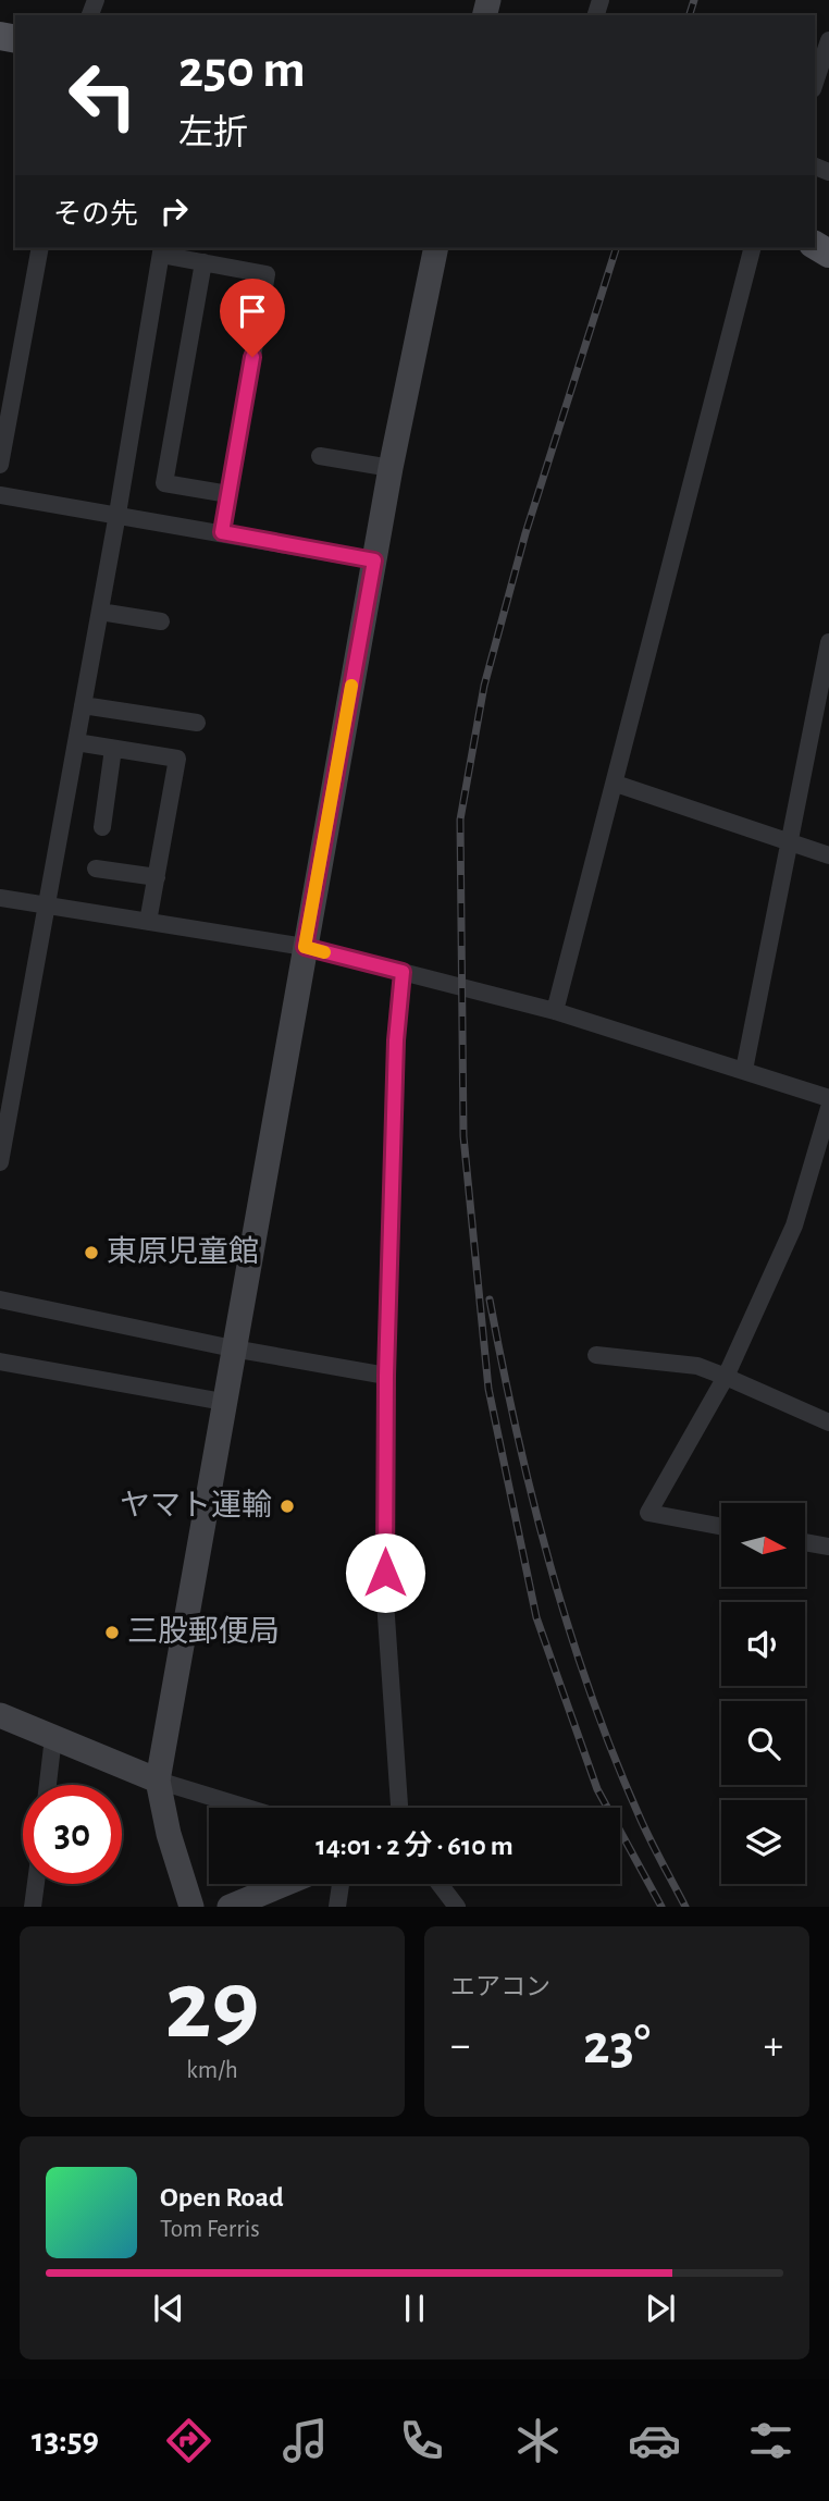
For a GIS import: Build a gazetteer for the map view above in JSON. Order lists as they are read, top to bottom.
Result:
{
  "places": ["東原児童館", "ヤマト運輸", "三股郵便局"],
  "north": "right",
  "page": {
    "turn": ["250 m", "左折"],
    "then": "その先",
    "limit": "30",
    "trip": "14:01 · 2 分 · 610 m",
    "tile": [
      ["29", "km/h"],
      "エアコン"
    ],
    "heat": ["−", "23°", "+"],
    "song": ["Open Road", "Tom Ferris"],
    "tabs": "13:59"
  }
}
